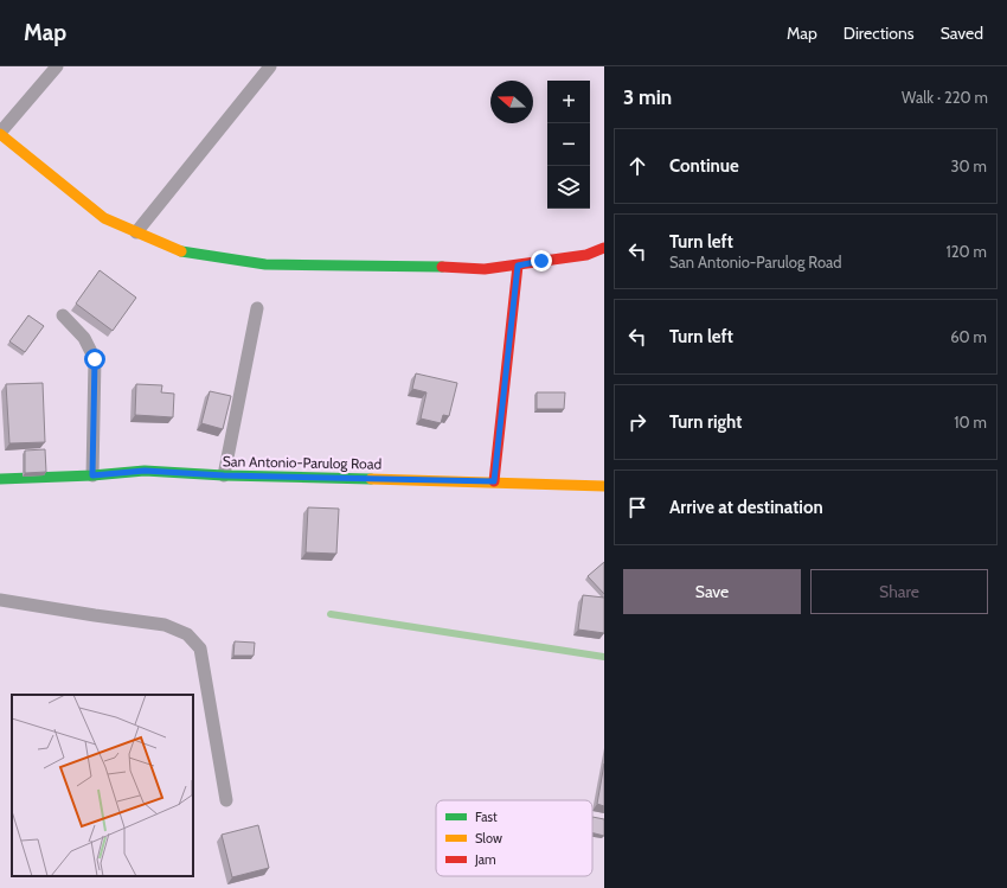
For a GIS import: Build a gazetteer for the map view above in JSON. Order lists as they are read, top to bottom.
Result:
{
  "streets": {
    "street": ["San Antonio-Parulog Road"]
  },
  "legend": ["Fast", "Slow", "Jam"],
  "north": "left",
  "page": {
    "header": "Map",
    "nav": ["Map", "Directions", "Saved"],
    "heading": ["3 min", "Walk · 220 m"],
    "map_buttons": ["+", "−"],
    "list": [
      ["Continue", "30 m"],
      ["Turn left", "San Antonio-Parulog Road", "120 m"],
      ["Turn left", "60 m"],
      ["Turn right", "10 m"],
      "Arrive at destination"
    ],
    "buttons": ["Save", "Share"]
  }
}
